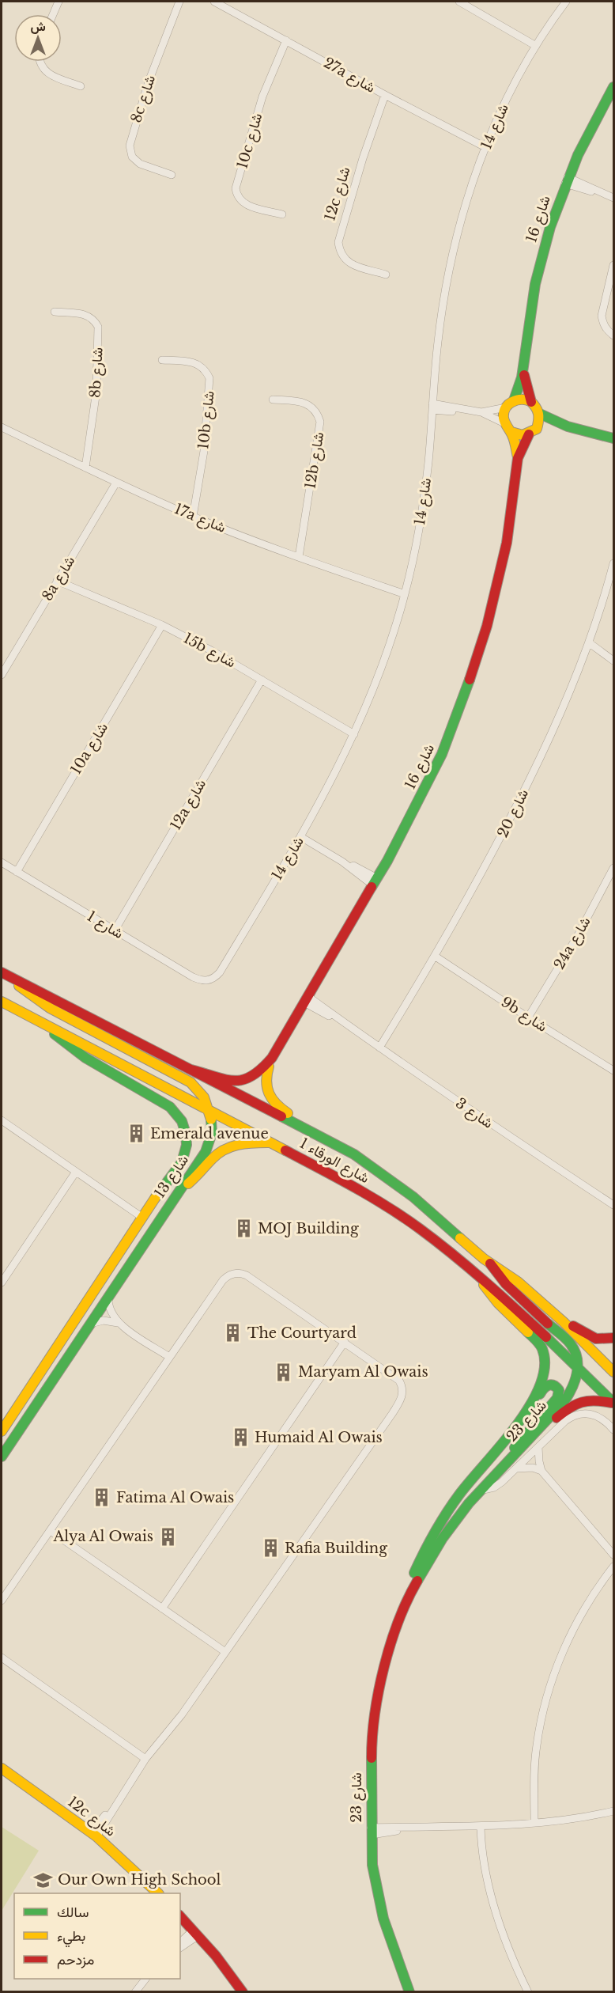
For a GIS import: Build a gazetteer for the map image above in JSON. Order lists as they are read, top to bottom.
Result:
{
  "streets": {
    "street": [
      "27a شارع",
      "8c شارع",
      "شارع 14",
      "10c شارع",
      "12c شارع",
      "شارع 16",
      "8b شارع",
      "10b شارع",
      "12b شارع",
      "17a شارع",
      "8a شارع",
      "15b شارع",
      "10a شارع",
      "12a شارع",
      "شارع 20",
      "شارع 1",
      "24a شارع",
      "9b شارع",
      "شارع 3",
      "شارع الورقاء 1",
      "شارع 13",
      "شارع 23"
    ]
  },
  "crossings": [
    ["27a شارع", "شارع 14"],
    ["27a شارع", "10c شارع"],
    ["27a شارع", "12c شارع"],
    ["شارع 14", "17a شارع"],
    ["شارع 14", "15b شارع"],
    ["شارع 14", "شارع 1"],
    ["شارع 16", "شارع 3"],
    ["شارع 16", "شارع الورقاء 1"],
    ["8b شارع", "17a شارع"],
    ["10b شارع", "17a شارع"],
    ["12b شارع", "17a شارع"],
    ["17a شارع", "8a شارع"],
    ["8a شارع", "15b شارع"],
    ["15b شارع", "10a شارع"],
    ["15b شارع", "12a شارع"],
    ["10a شارع", "شارع 1"],
    ["12a شارع", "شارع 1"],
    ["شارع 20", "9b شارع"],
    ["شارع 20", "شارع 3"],
    ["24a شارع", "9b شارع"],
    ["شارع الورقاء 1", "شارع 13"],
    ["شارع الورقاء 1", "شارع 23"]
  ],
  "places": {
    "building": [
      "Emerald avenue",
      "MOJ Building",
      "The Courtyard",
      "Maryam Al Owais",
      "Humaid Al Owais",
      "Fatima Al Owais",
      "Alya Al Owais",
      "Rafia Building"
    ],
    "school or university": ["Our Own High School"]
  },
  "legend": ["سالك", "بطيء", "مزدحم"],
  "north": "top"
}
